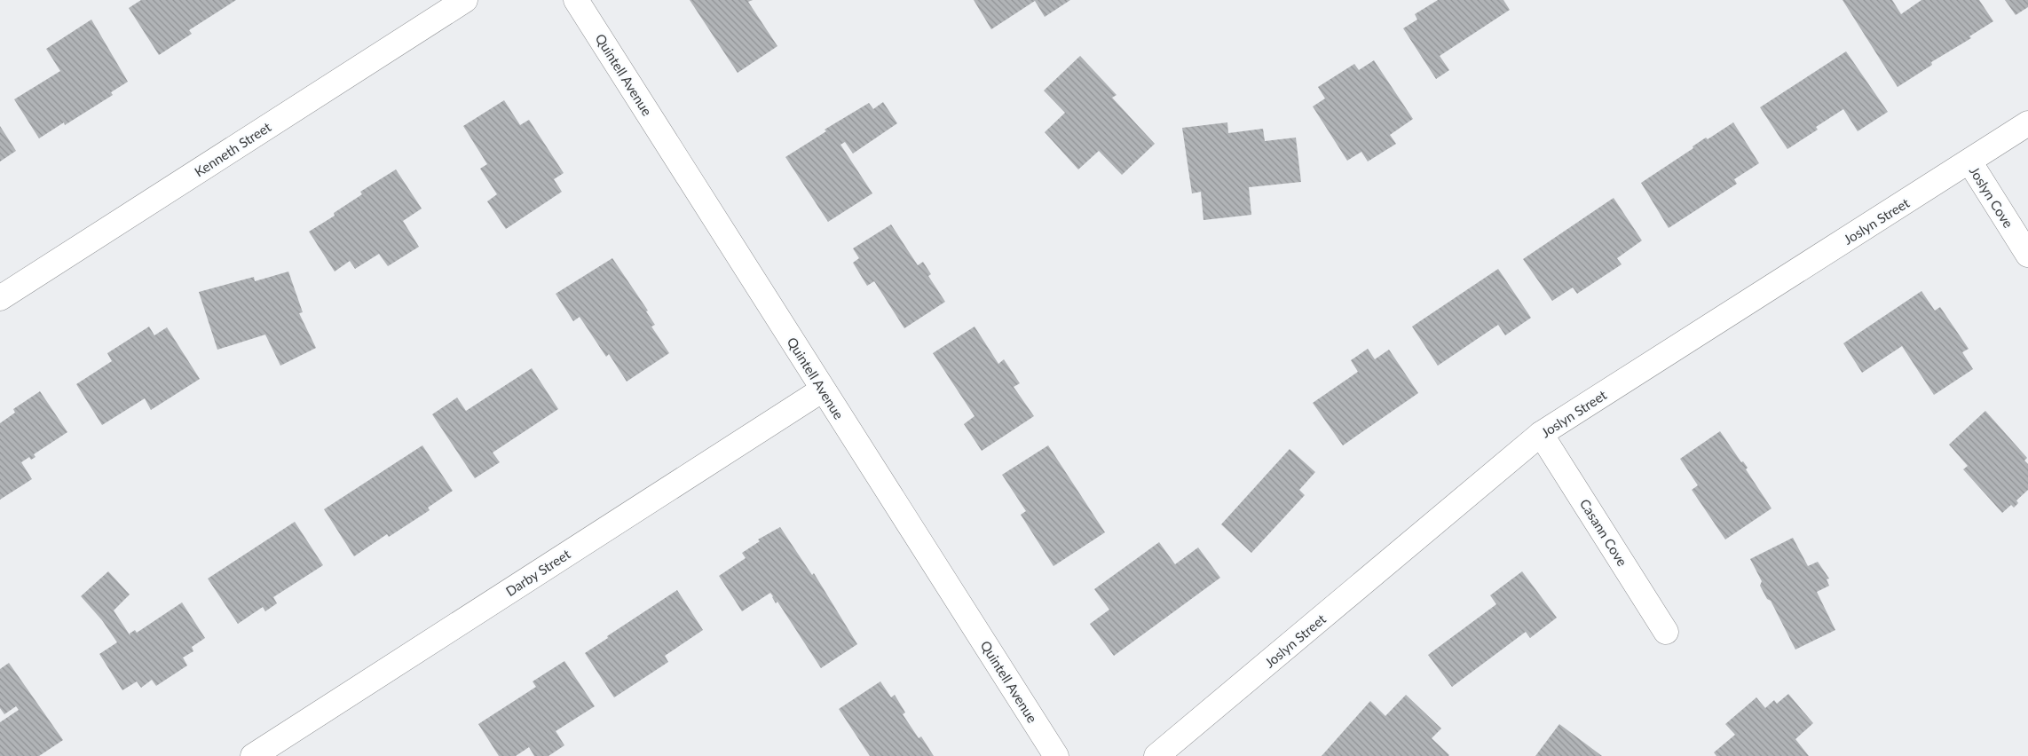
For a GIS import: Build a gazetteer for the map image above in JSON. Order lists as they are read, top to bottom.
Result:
{
  "streets": {
    "street": [
      "Quintell Avenue",
      "Kenneth Street",
      "Joslyn Cove",
      "Joslyn Street",
      "Casann Cove",
      "Darby Street"
    ]
  },
  "crossings": [
    ["Quintell Avenue", "Darby Street"],
    ["Joslyn Cove", "Joslyn Street"],
    ["Joslyn Street", "Casann Cove"]
  ]
}
